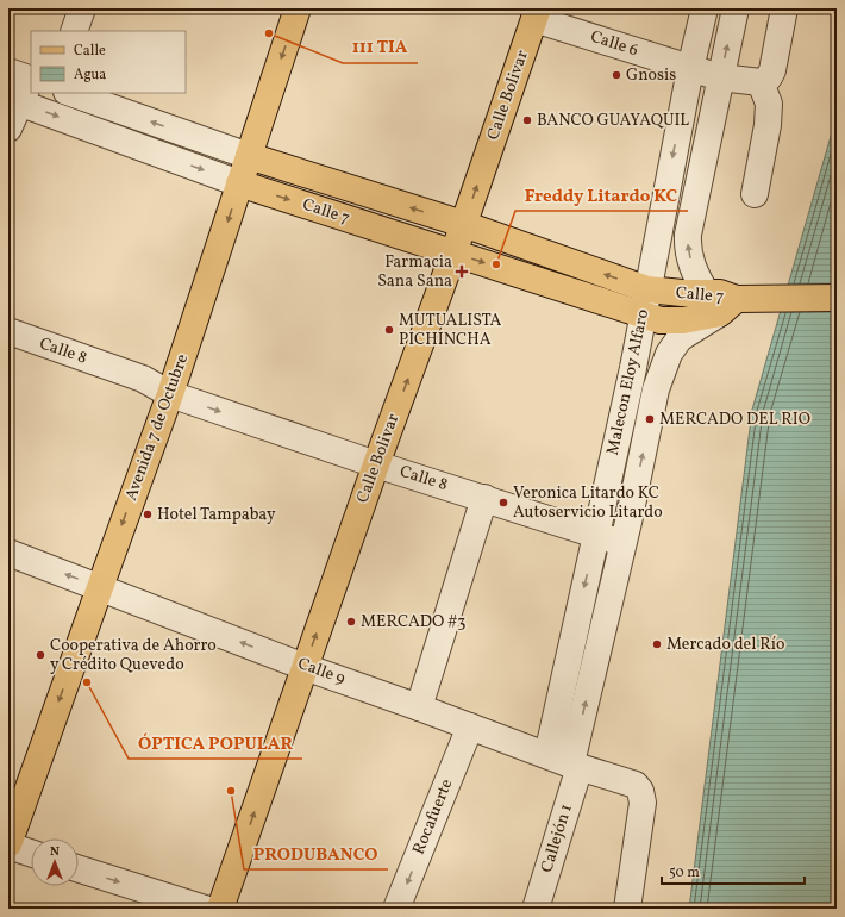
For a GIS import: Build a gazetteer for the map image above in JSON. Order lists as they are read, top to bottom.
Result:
{
  "streets": {
    "main road": ["Calle Bolivar", "Calle 7", "Avenida 7 de Octubre"],
    "street": [
      "Calle 6",
      "Calle 8",
      "Malecon Eloy Alfaro",
      "Calle 9",
      "Rocafuerte",
      "Callejón 1"
    ]
  },
  "crossings": [
    ["Calle 6", "Calle Bolivar"],
    ["Calle 6", "Malecon Eloy Alfaro"],
    ["Calle Bolivar", "Calle 7"],
    ["Calle Bolivar", "Calle 8"],
    ["Calle Bolivar", "Calle 9"],
    ["Calle 7", "Malecon Eloy Alfaro"],
    ["Calle 7", "Avenida 7 de Octubre"],
    ["Calle 8", "Malecon Eloy Alfaro"],
    ["Calle 8", "Avenida 7 de Octubre"],
    ["Malecon Eloy Alfaro", "Calle 9"],
    ["Malecon Eloy Alfaro", "Callejón 1"],
    ["Avenida 7 de Octubre", "Calle 9"],
    ["Calle 9", "Rocafuerte"],
    ["Calle 9", "Callejón 1"]
  ],
  "one_way": [
    "Calle Bolivar",
    "Avenida 7 de Octubre",
    "Calle 9",
    "Rocafuerte"
  ],
  "places": {
    "other": [
      "111 TIA",
      "Gnosis",
      "BANCO GUAYAQUIL",
      "Freddy Litardo KC",
      "MUTUALISTA PICHINCHA",
      "MERCADO DEL RIO",
      "Veronica Litardo KC Autoservicio Litardo",
      "Hotel Tampabay",
      "MERCADO #3",
      "Mercado del Río",
      "Cooperativa de Ahorro y Crédito Quevedo",
      "ÓPTICA POPULAR",
      "PRODUBANCO"
    ],
    "health": ["Farmacia Sana Sana"]
  },
  "legend": ["Calle", "Agua"],
  "scale_bar": "50 m",
  "north": "top"
}
